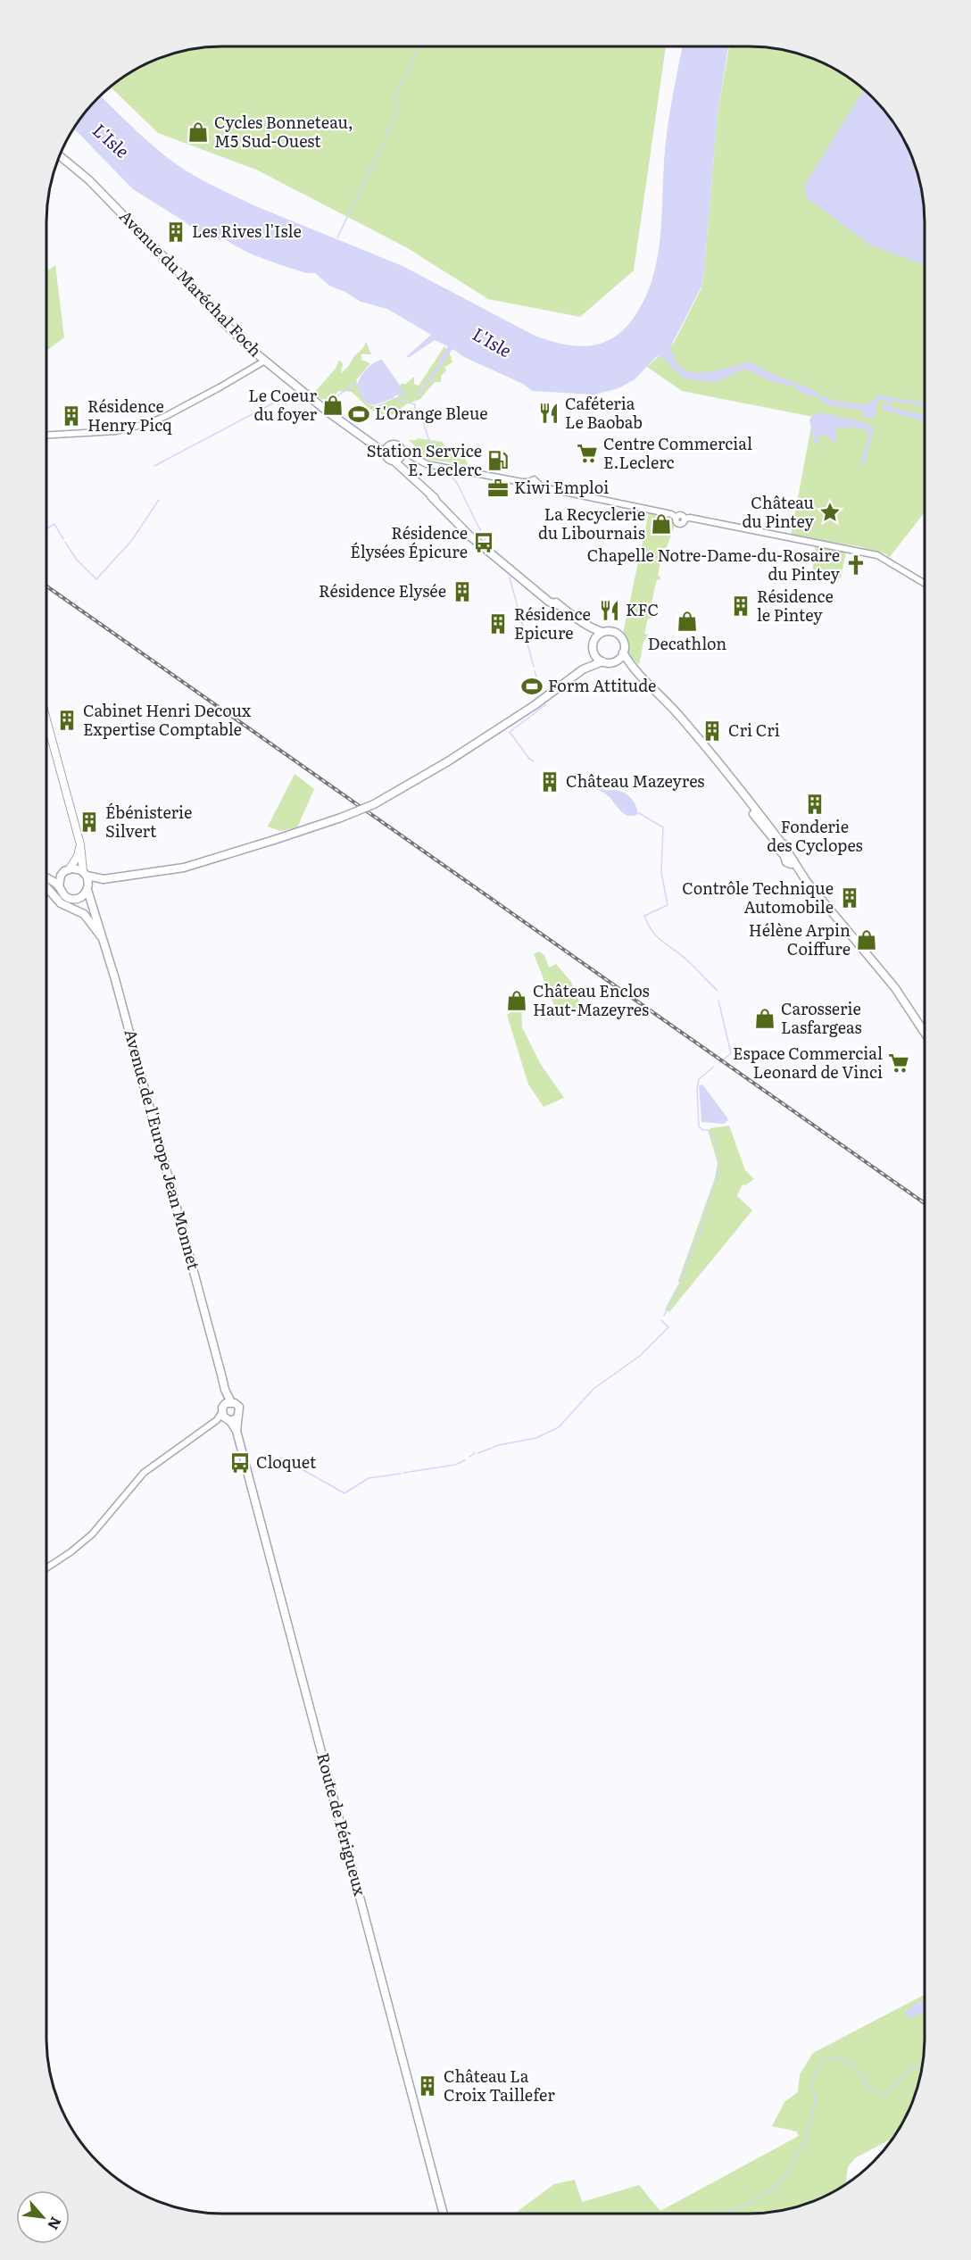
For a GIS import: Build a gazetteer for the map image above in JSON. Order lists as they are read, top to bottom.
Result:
{
  "streets": {
    "main road": ["Avenue du Maréchal Foch", "Avenue de l'Europe Jean Monnet", "Route de Périgueux"]
  },
  "crossings": [
    ["Avenue de l'Europe Jean Monnet", "Route de Périgueux"]
  ],
  "water": ["L'Isle"],
  "places": {
    "shop": [
      "Cycles Bonneteau, M5 Sud-Ouest",
      "Le Coeur du foyer",
      "La Recyclerie du Libournais",
      "Decathlon",
      "Hélène Arpin Coiffure",
      "Château Enclos Haut-Mazeyres",
      "Carosserie Lasfargeas"
    ],
    "building": [
      "Les Rives l'Isle",
      "Résidence Henry Picq",
      "Résidence Elysée",
      "Résidence le Pintey",
      "Résidence Epicure",
      "Cabinet Henri Decoux Expertise Comptable",
      "Cri Cri",
      "Château Mazeyres",
      "Fonderie des Cyclopes",
      "Ébénisterie Silvert",
      "Contrôle Technique Automobile",
      "Château La Croix Taillefer"
    ],
    "restaurant": ["Caféteria Le Baobab", "KFC"],
    "sports": ["L'Orange Bleue", "Form Attitude"],
    "supermarket": ["Centre Commercial E.Leclerc", "Espace Commercial Leonard de Vinci"],
    "fuel station": ["Station Service E. Leclerc"],
    "office": ["Kiwi Emploi"],
    "place": ["Château du Pintey"],
    "bus stop": ["Résidence Élysées Épicure", "Cloquet"],
    "church": ["Chapelle Notre-Dame-du-Rosaire du Pintey"]
  },
  "north": "bottom right"
}
